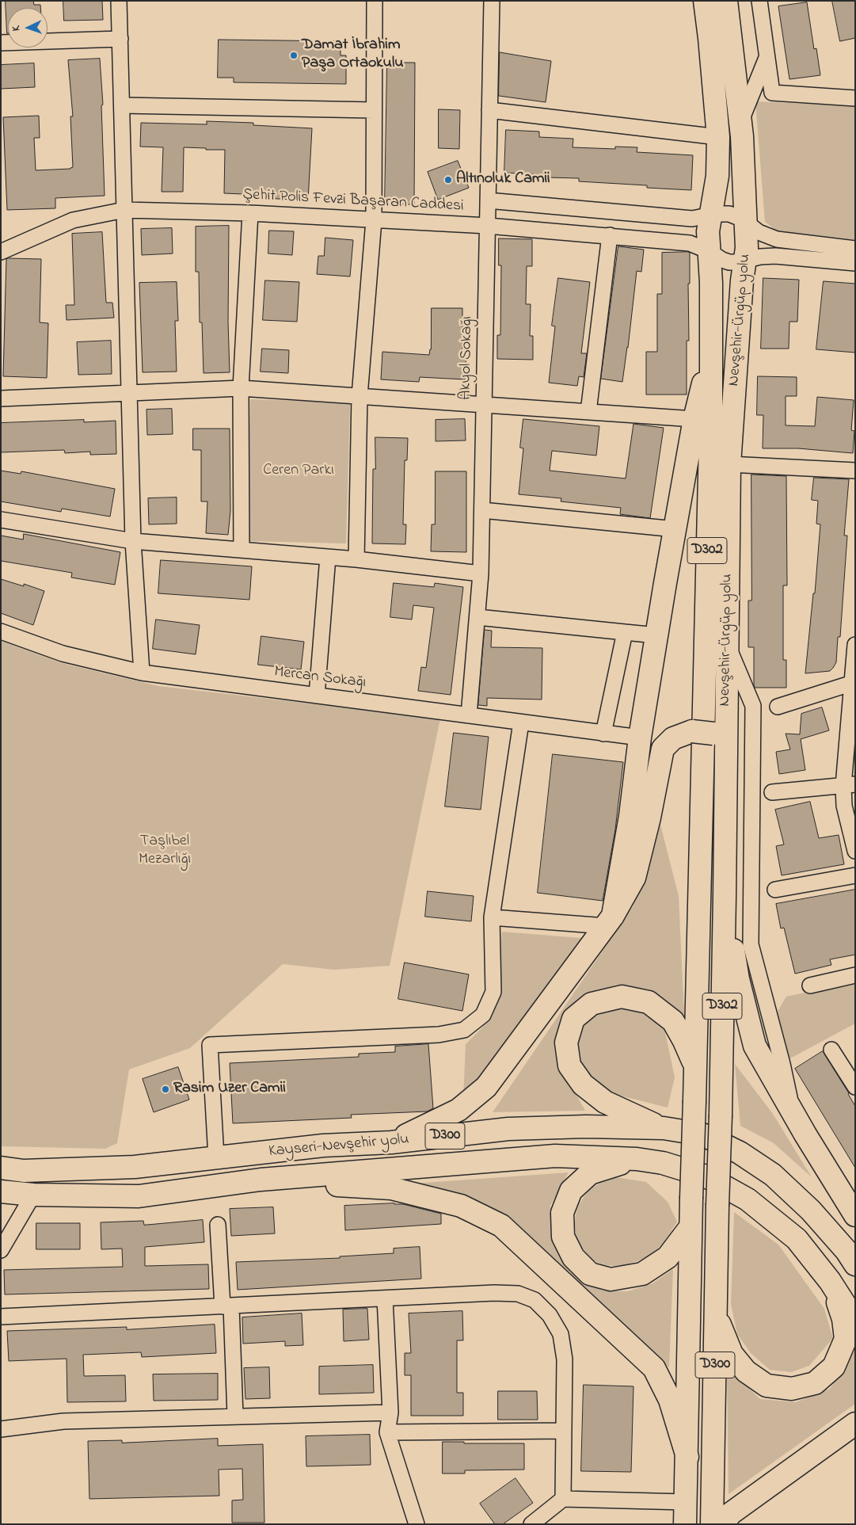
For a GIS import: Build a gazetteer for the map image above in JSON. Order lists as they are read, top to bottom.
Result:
{
  "streets": {
    "highway": [
      "Nevşehir-Ürgüp yolu",
      "D302",
      "D300",
      "Kayseri-Nevşehir yolu"
    ],
    "street": ["Şehit Polis Fevzi Başaran Caddesi", "Akyol Sokağı", "Mercan Sokağı"]
  },
  "crossings": [
    ["Şehit Polis Fevzi Başaran Caddesi", "Nevşehir-Ürgüp yolu"],
    ["Şehit Polis Fevzi Başaran Caddesi", "Akyol Sokağı"],
    ["Nevşehir-Ürgüp yolu", "D300"],
    ["Akyol Sokağı", "Mercan Sokağı"]
  ],
  "parks": ["Ceren Parkı", "Taşlıbel Mezarlığı"],
  "places": ["Damat İbrahim Paşa Ortaokulu", "Altınoluk Camii", "Rasim Uzer Camii"],
  "north": "left"
}
